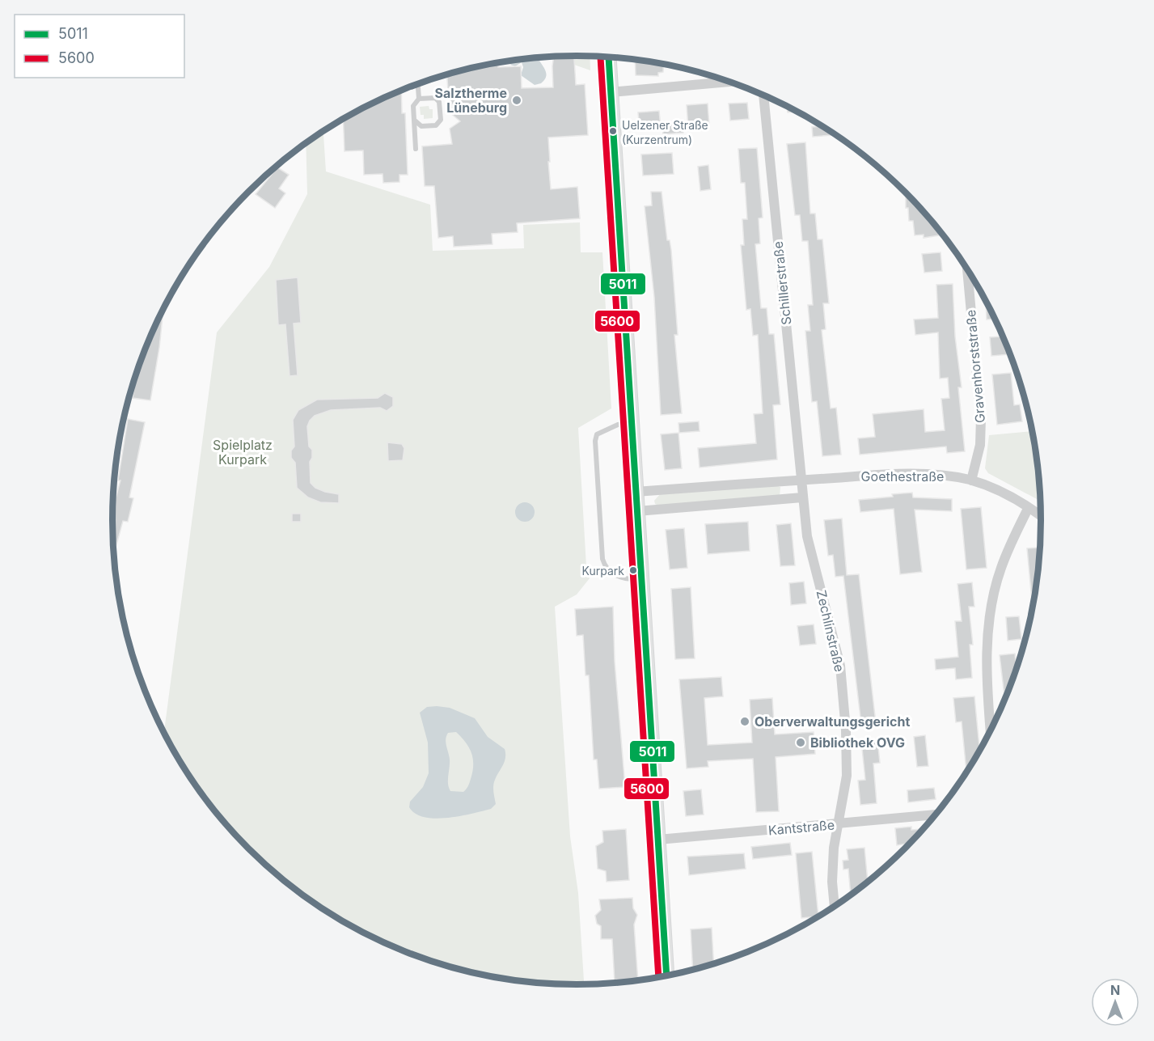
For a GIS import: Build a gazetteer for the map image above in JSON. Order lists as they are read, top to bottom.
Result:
{
  "streets": {
    "street": [
      "Schillerstraße",
      "Gravenhorststraße",
      "Goethestraße",
      "Zechlinstraße",
      "Kantstraße"
    ]
  },
  "crossings": [
    ["Schillerstraße", "Goethestraße"],
    ["Gravenhorststraße", "Goethestraße"],
    ["Zechlinstraße", "Kantstraße"]
  ],
  "parks": ["Spielplatz Kurpark"],
  "places": [
    "Salztherme Lüneburg",
    "Uelzener Straße (Kurzentrum)",
    "Kurpark",
    "Oberverwaltungsgericht",
    "Bibliothek OVG"
  ],
  "lines": ["transit line 5600", "transit line 5011"],
  "legend": ["5011", "5600"],
  "north": "top"
}
